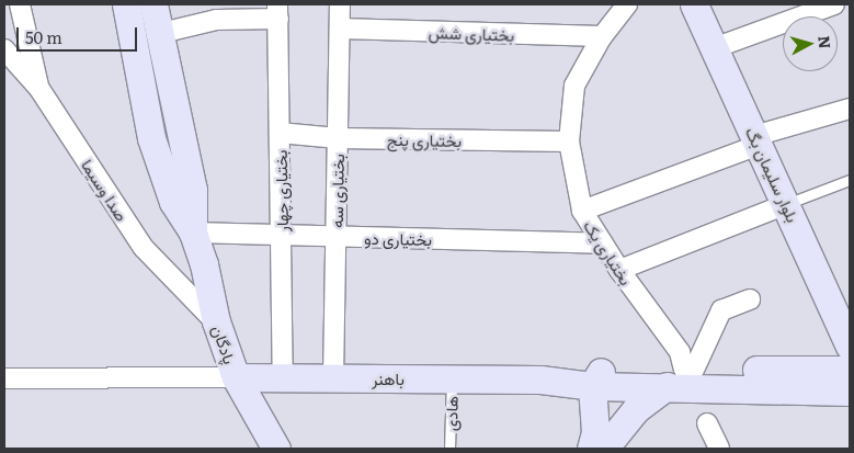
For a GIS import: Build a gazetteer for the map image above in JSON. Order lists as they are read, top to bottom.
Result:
{
  "streets": {
    "main road": ["بلوار سلیمان بگ", "پادگان", "باهنر"],
    "street": [
      "بختیاری شش",
      "بختیاری پنج",
      "صدا وسیما",
      "بختیاری چهار",
      "بختیاری سه",
      "بختیاری دو",
      "بختیاری یک"
    ],
    "lane": ["هادی"]
  },
  "crossings": [
    ["بختیاری شش", "بختیاری سه"],
    ["بختیاری شش", "بختیاری یک"],
    ["بختیاری پنج", "بختیاری چهار"],
    ["بختیاری پنج", "بختیاری سه"],
    ["بختیاری پنج", "بختیاری یک"],
    ["بلوار سلیمان بگ", "باهنر"],
    ["صدا وسیما", "پادگان"],
    ["بختیاری چهار", "بختیاری دو"],
    ["بختیاری چهار", "باهنر"],
    ["بختیاری سه", "بختیاری دو"],
    ["بختیاری سه", "باهنر"],
    ["بختیاری دو", "بختیاری یک"],
    ["بختیاری دو", "پادگان"],
    ["بختیاری یک", "باهنر"],
    ["پادگان", "باهنر"],
    ["باهنر", "هادی"]
  ],
  "scale_bar": "50 m",
  "north": "right"
}
